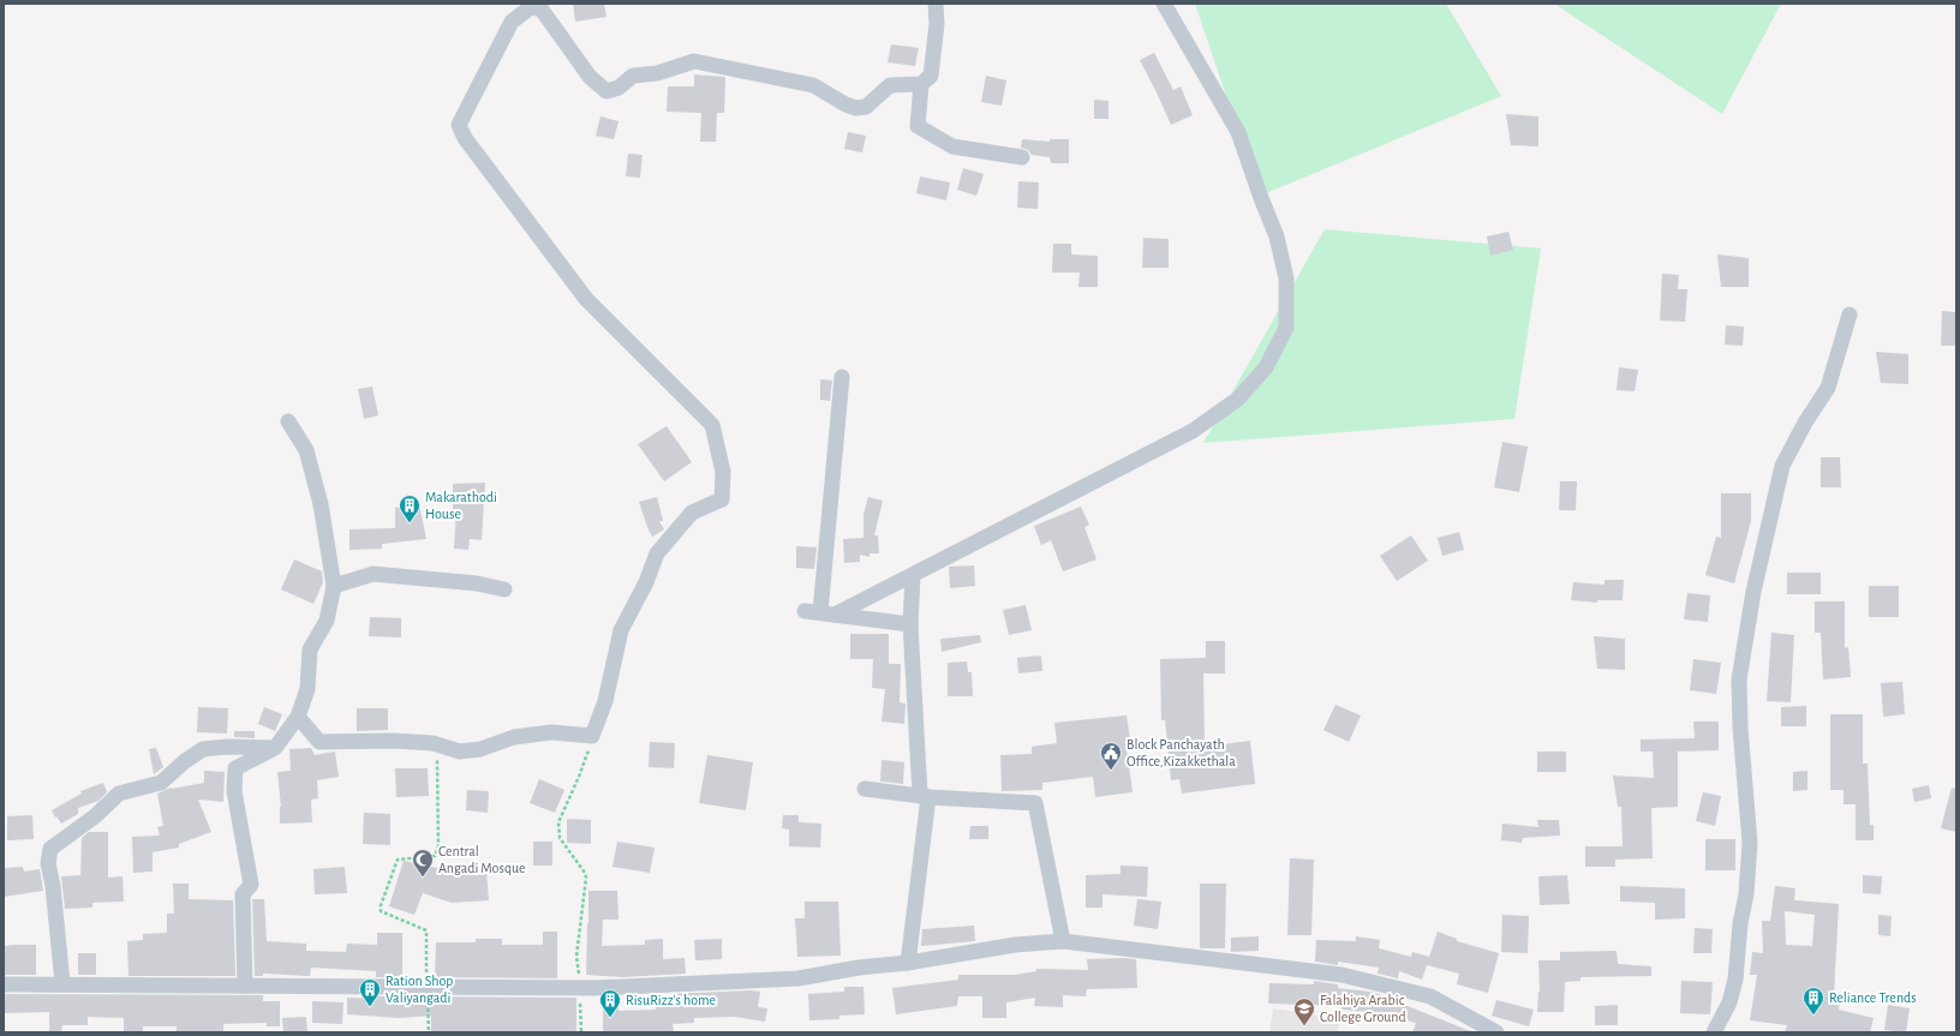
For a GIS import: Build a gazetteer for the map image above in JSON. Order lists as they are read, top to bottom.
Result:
{
  "places": {
    "building": [
      "Makarathodi House",
      "Ration Shop Valiyangadi",
      "Reliance Trends",
      "RisuRizz's home"
    ],
    "public building": ["Block Panchayath Office,Kizakkethala"],
    "mosque": ["Central Angadi Mosque"],
    "school or university": ["Falahiya Arabic College Ground"]
  }
}
